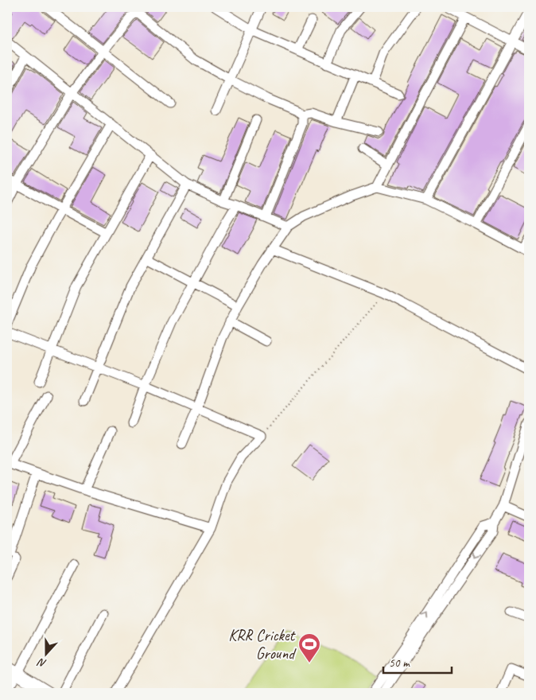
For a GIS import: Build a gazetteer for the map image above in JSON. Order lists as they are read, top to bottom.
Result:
{
  "places": {
    "sports": ["KRR Cricket Ground"]
  },
  "scale_bar": "50 m",
  "north": "bottom"
}
